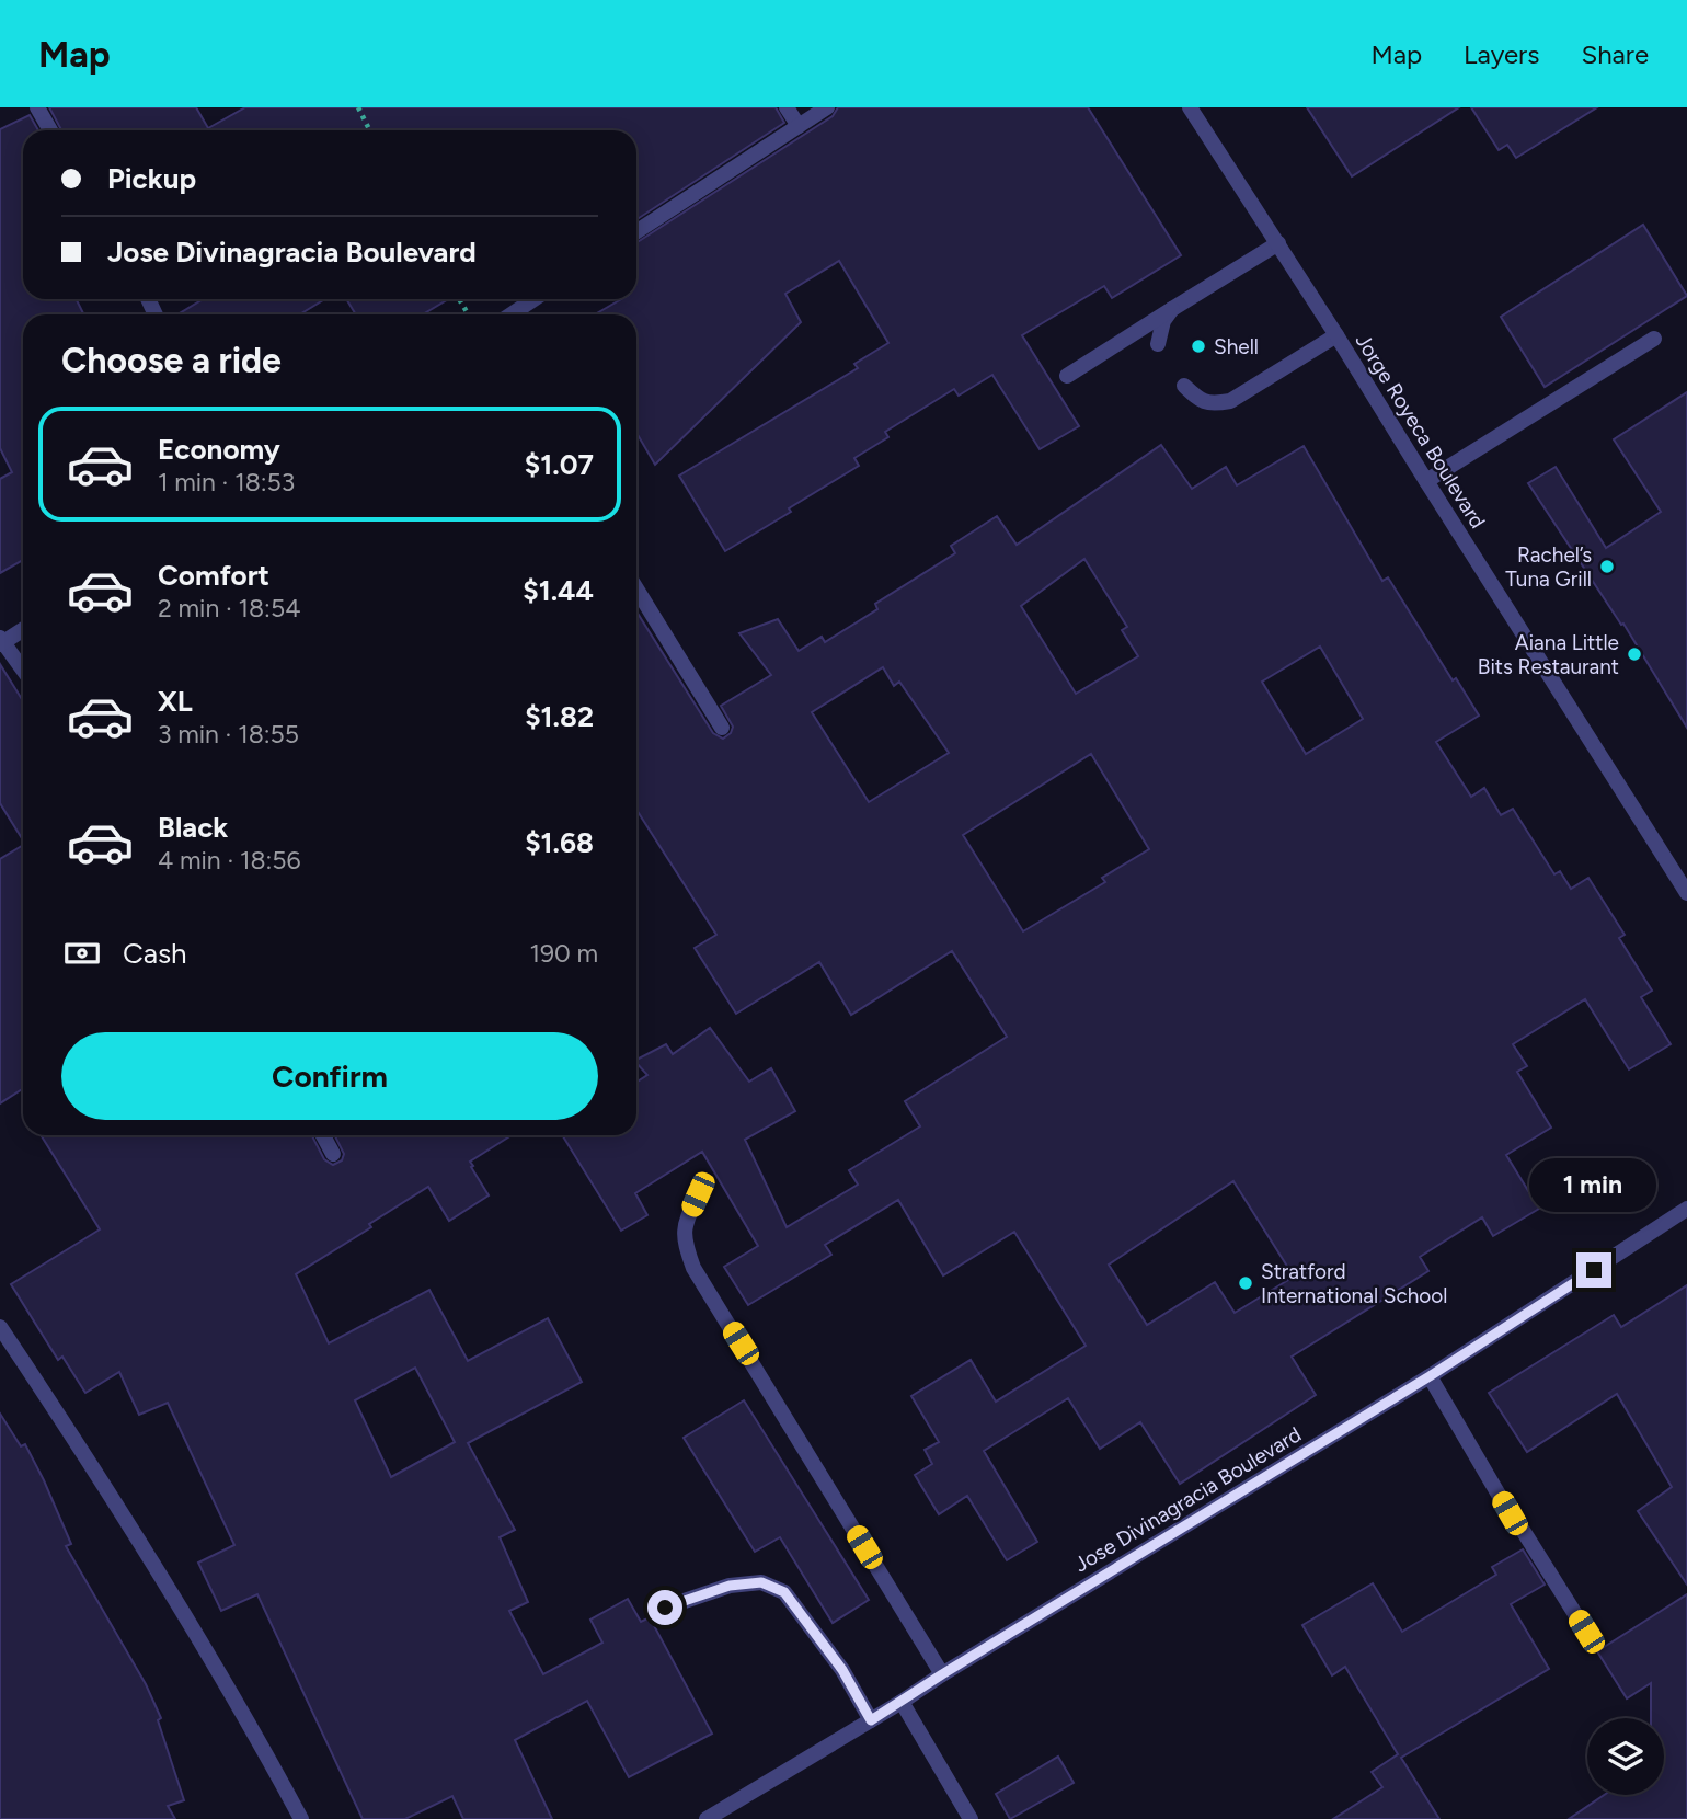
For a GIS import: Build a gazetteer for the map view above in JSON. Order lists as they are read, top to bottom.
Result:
{
  "streets": {
    "street": ["Jorge Royeca Boulevard", "Jose Divinagracia Boulevard"]
  },
  "places": [
    "Shell",
    "Rachel’s Tuna Grill",
    "Aiana Little Bits Restaurant",
    "Stratford International School"
  ],
  "page": {
    "header": "Map",
    "nav": ["Map", "Layers", "Share"],
    "banner": ["Pickup", "Jose Divinagracia Boulevard"],
    "heading": "Choose a ride",
    "list": [
      {
        "name": "Economy",
        "note": "1 min · 18:53",
        "value": "$1.07"
      },
      {
        "name": "Comfort",
        "note": "2 min · 18:54",
        "value": "$1.44"
      },
      {
        "name": "XL",
        "note": "3 min · 18:55",
        "value": "$1.82"
      },
      {
        "name": "Black",
        "note": "4 min · 18:56",
        "value": "$1.68"
      }
    ],
    "pay": ["Cash", "190 m"],
    "buttons": "Confirm",
    "bubble": "1 min"
  }
}
